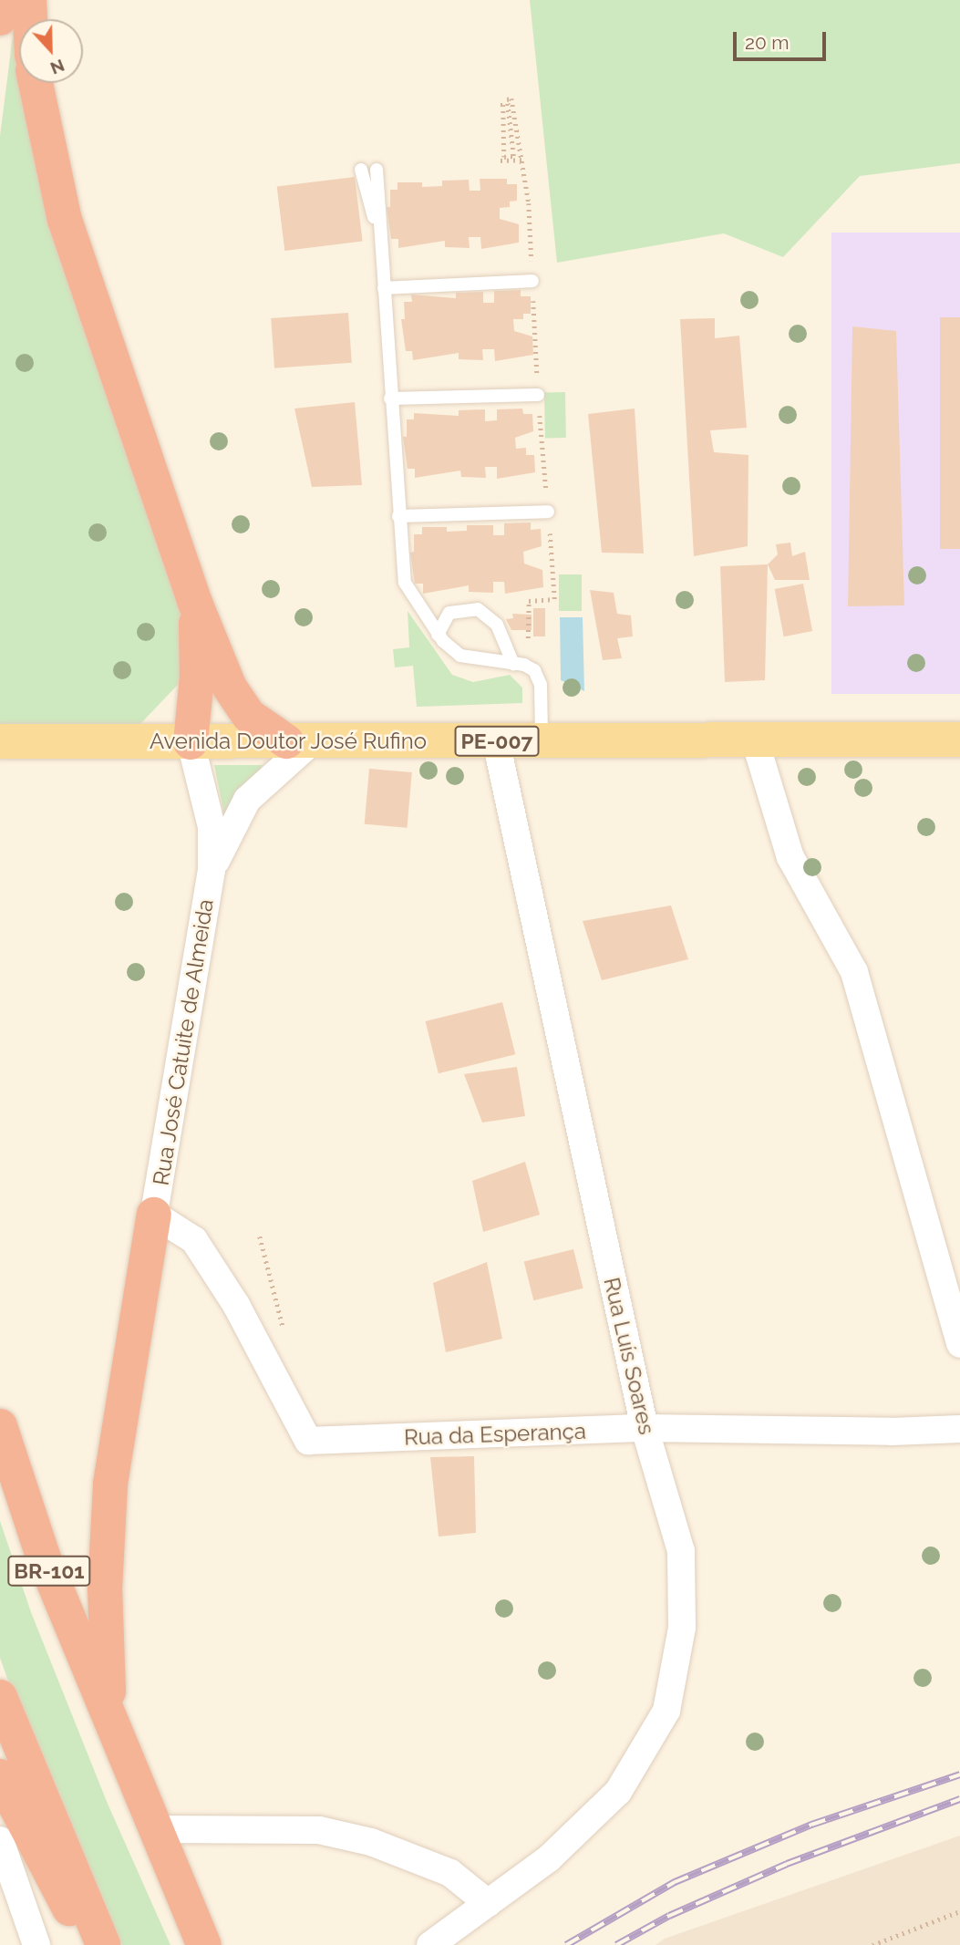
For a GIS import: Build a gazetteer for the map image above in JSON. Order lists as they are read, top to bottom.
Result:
{
  "streets": {
    "highway": ["BR-101"],
    "main road": ["Avenida Doutor José Rufino", "PE-007"],
    "street": ["Rua José Catuite de Almeida", "Rua Luís Soares", "Rua da Esperança"]
  },
  "crossings": [
    ["Avenida Doutor José Rufino", "Rua José Catuite de Almeida"],
    ["Avenida Doutor José Rufino", "Rua Luís Soares"],
    ["Rua José Catuite de Almeida", "Rua da Esperança"],
    ["Rua Luís Soares", "Rua da Esperança"]
  ],
  "scale_bar": "20 m",
  "north": "bottom"
}
